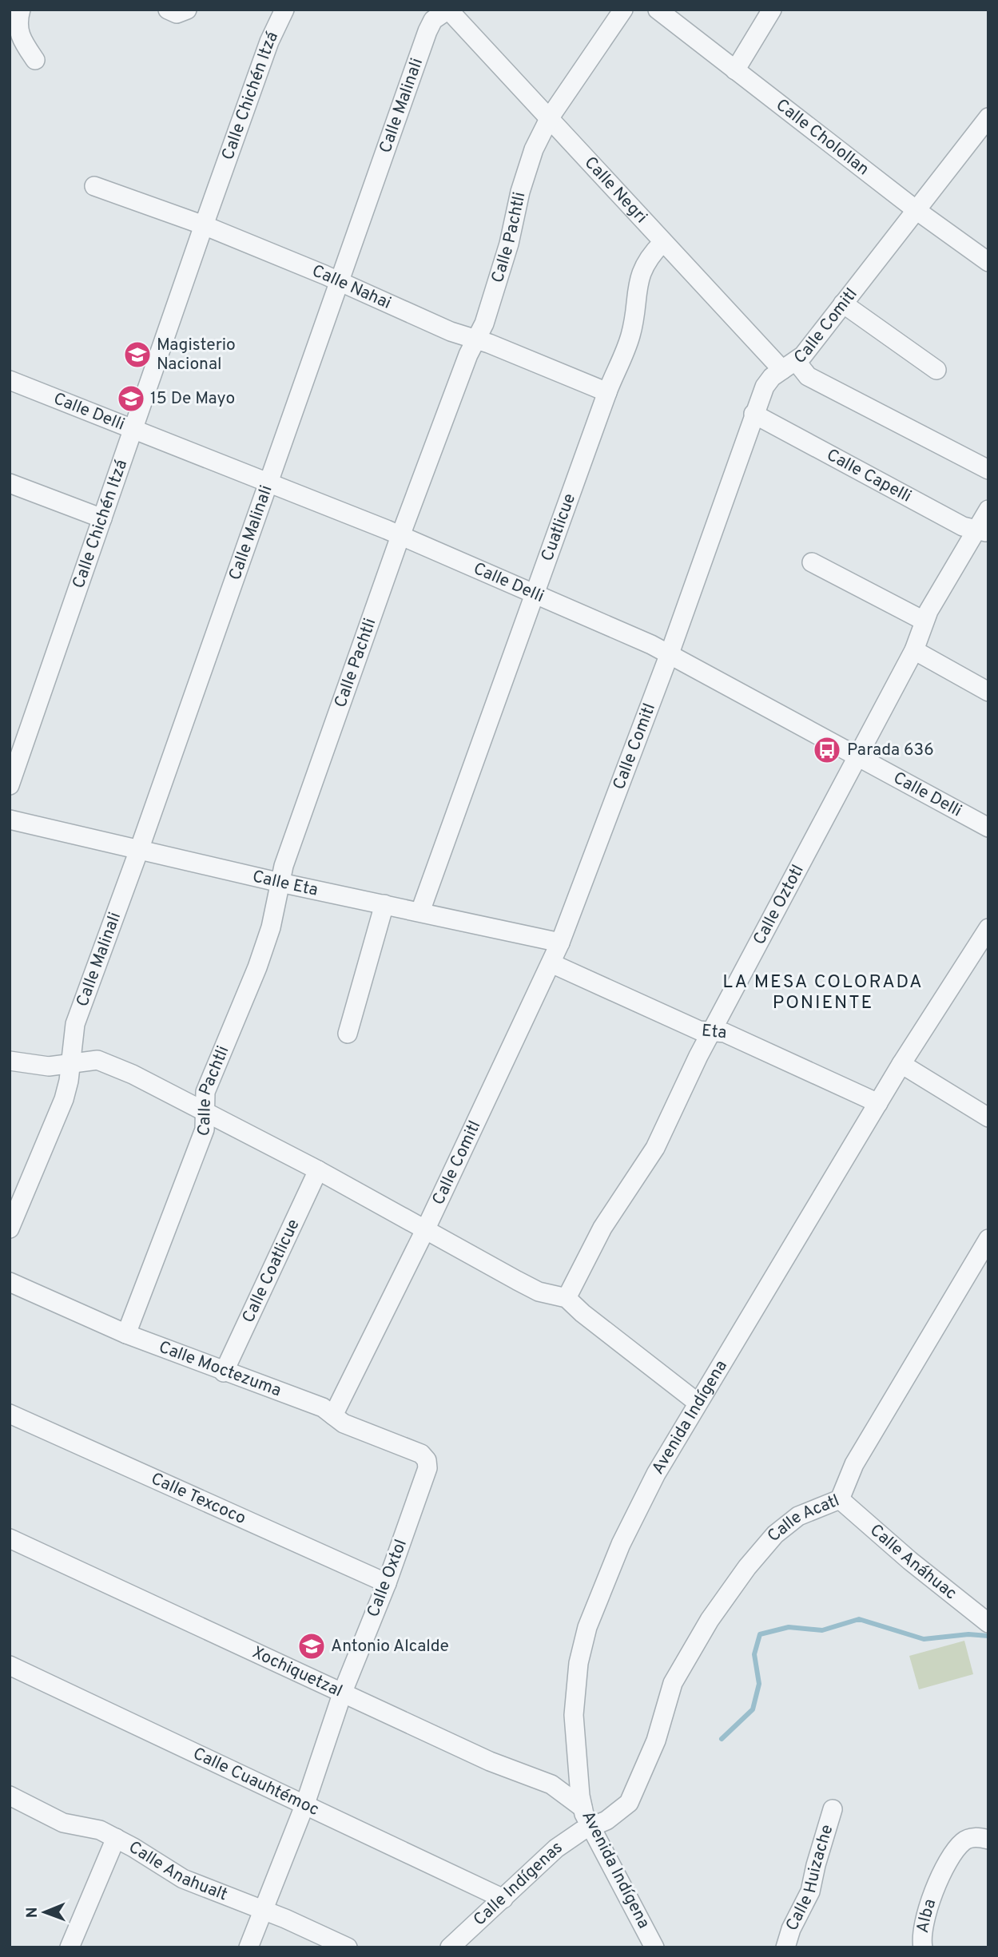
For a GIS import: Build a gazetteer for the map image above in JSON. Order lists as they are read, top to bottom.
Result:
{
  "streets": {
    "street": [
      "Calle Chichén Itzá",
      "Calle Malinali",
      "Calle Cholollan",
      "Calle Negri",
      "Calle Pachtli",
      "Calle Nahai",
      "Calle Comitl",
      "Calle Delli",
      "Calle Capelli",
      "Cuatlicue",
      "Calle Eta",
      "Calle Oztotl",
      "Eta",
      "Calle Coatlicue",
      "Calle Moctezuma",
      "Avenida Indígena",
      "Calle Texcoco",
      "Calle Acatl",
      "Calle Anáhuac",
      "Calle Oxtol",
      "Xochiquetzal",
      "Calle Cuauhtémoc",
      "Calle Anahualt",
      "Calle Huizache",
      "Calle Indígenas",
      "Alba"
    ]
  },
  "crossings": [
    ["Calle Chichén Itzá", "Calle Nahai"],
    ["Calle Chichén Itzá", "Calle Delli"],
    ["Calle Malinali", "Calle Negri"],
    ["Calle Malinali", "Calle Nahai"],
    ["Calle Malinali", "Calle Delli"],
    ["Calle Malinali", "Calle Eta"],
    ["Calle Cholollan", "Calle Comitl"],
    ["Calle Negri", "Calle Pachtli"],
    ["Calle Negri", "Calle Comitl"],
    ["Calle Negri", "Cuatlicue"],
    ["Calle Pachtli", "Calle Nahai"],
    ["Calle Pachtli", "Calle Delli"],
    ["Calle Pachtli", "Calle Eta"],
    ["Calle Pachtli", "Calle Moctezuma"],
    ["Calle Nahai", "Cuatlicue"],
    ["Calle Comitl", "Calle Delli"],
    ["Calle Comitl", "Calle Capelli"],
    ["Calle Comitl", "Calle Eta"],
    ["Calle Comitl", "Eta"],
    ["Calle Comitl", "Calle Moctezuma"],
    ["Calle Delli", "Cuatlicue"],
    ["Calle Delli", "Calle Oztotl"],
    ["Calle Capelli", "Calle Oztotl"],
    ["Cuatlicue", "Calle Eta"],
    ["Calle Oztotl", "Eta"],
    ["Eta", "Avenida Indígena"],
    ["Calle Coatlicue", "Calle Moctezuma"],
    ["Calle Moctezuma", "Calle Oxtol"],
    ["Avenida Indígena", "Xochiquetzal"],
    ["Avenida Indígena", "Calle Indígenas"],
    ["Calle Texcoco", "Calle Oxtol"],
    ["Calle Acatl", "Calle Anáhuac"],
    ["Calle Acatl", "Calle Indígenas"],
    ["Calle Oxtol", "Xochiquetzal"],
    ["Calle Oxtol", "Calle Cuauhtémoc"],
    ["Calle Oxtol", "Calle Anahualt"],
    ["Calle Cuauhtémoc", "Calle Indígenas"]
  ],
  "districts": ["LA MESA COLORADA PONIENTE"],
  "places": {
    "school or university": ["Magisterio Nacional", "15 De Mayo", "Antonio Alcalde"],
    "bus stop": ["Parada 636"]
  },
  "north": "left"
}
